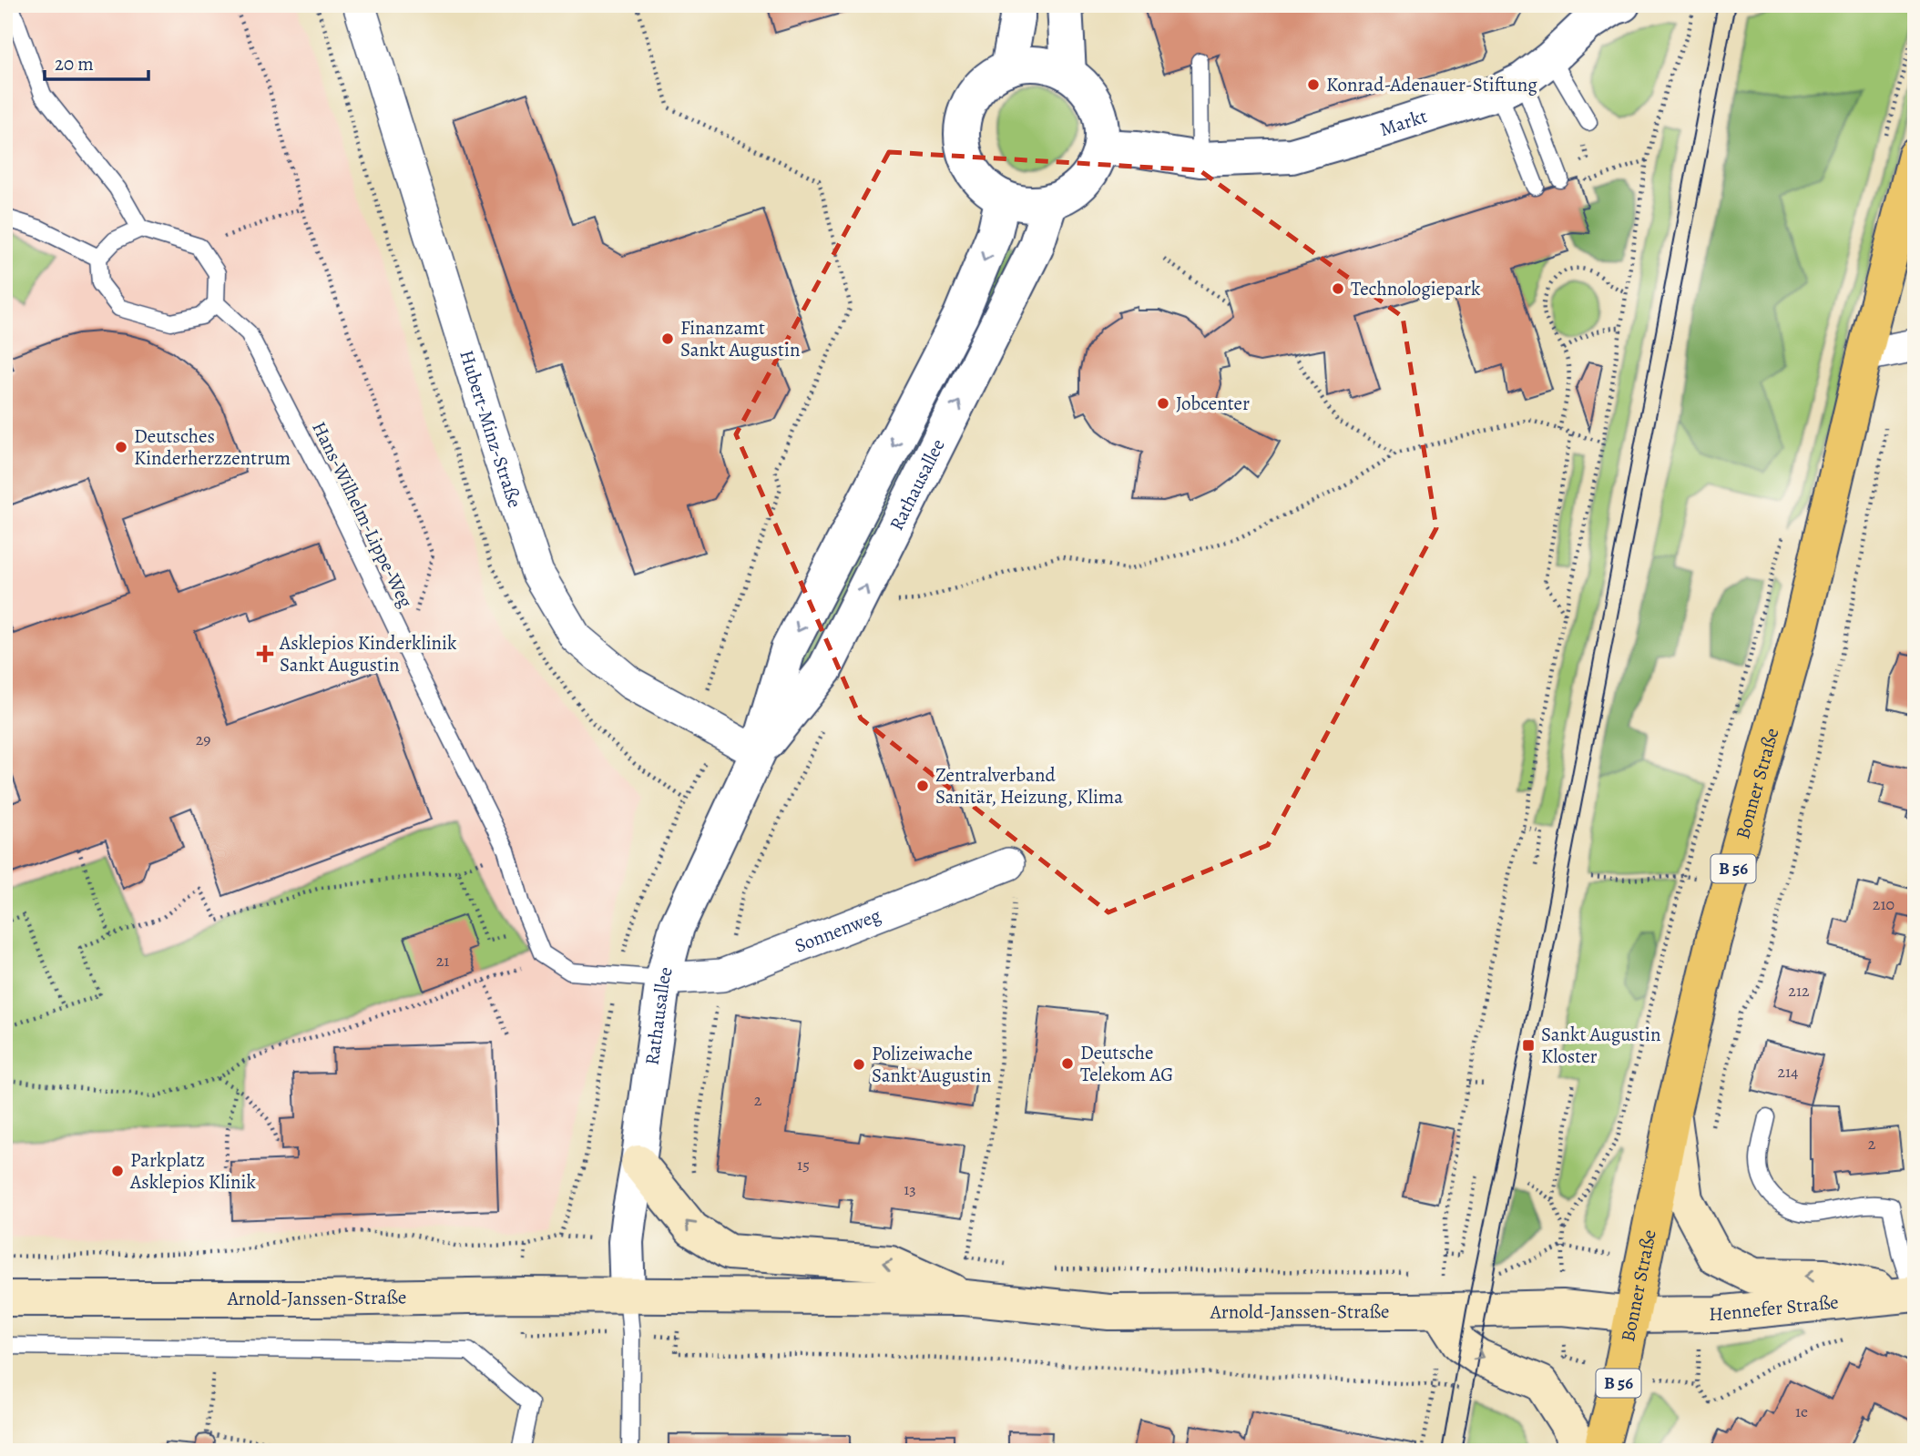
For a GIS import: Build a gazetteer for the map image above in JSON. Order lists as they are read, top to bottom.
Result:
{
  "streets": {
    "main road": [
      "Bonner Straße",
      "B 56",
      "Arnold-Janssen-Straße",
      "Hennefer Straße"
    ],
    "street": [
      "Markt",
      "Hubert-Minz-Straße",
      "Rathausallee",
      "Sonnenweg"
    ],
    "lane": ["Hans-Wilhelm-Lippe-Weg"]
  },
  "crossings": [
    ["Markt", "Rathausallee"],
    ["Hubert-Minz-Straße", "Rathausallee"],
    ["Rathausallee", "Hans-Wilhelm-Lippe-Weg"],
    ["Rathausallee", "Sonnenweg"],
    ["Rathausallee", "Arnold-Janssen-Straße"],
    ["Hans-Wilhelm-Lippe-Weg", "Sonnenweg"],
    ["Bonner Straße", "Arnold-Janssen-Straße"],
    ["Bonner Straße", "Hennefer Straße"],
    ["Arnold-Janssen-Straße", "Hennefer Straße"]
  ],
  "places": {
    "other": [
      "Konrad-Adenauer-Stiftung",
      "Technologiepark",
      "Finanzamt Sankt Augustin",
      "Jobcenter",
      "Deutsches Kinderherzzentrum",
      "Zentralverband Sanitär, Heizung, Klima",
      "Deutsche Telekom AG",
      "Polizeiwache Sankt Augustin",
      "Parkplatz Asklepios Klinik"
    ],
    "health": ["Asklepios Kinderklinik Sankt Augustin"],
    "transit": ["Sankt Augustin Kloster"]
  },
  "house_numbers": [
    "29",
    "210",
    "21",
    "212",
    "214",
    "2",
    "2",
    "15",
    "13",
    "1e"
  ],
  "scale_bar": "20 m"
}
